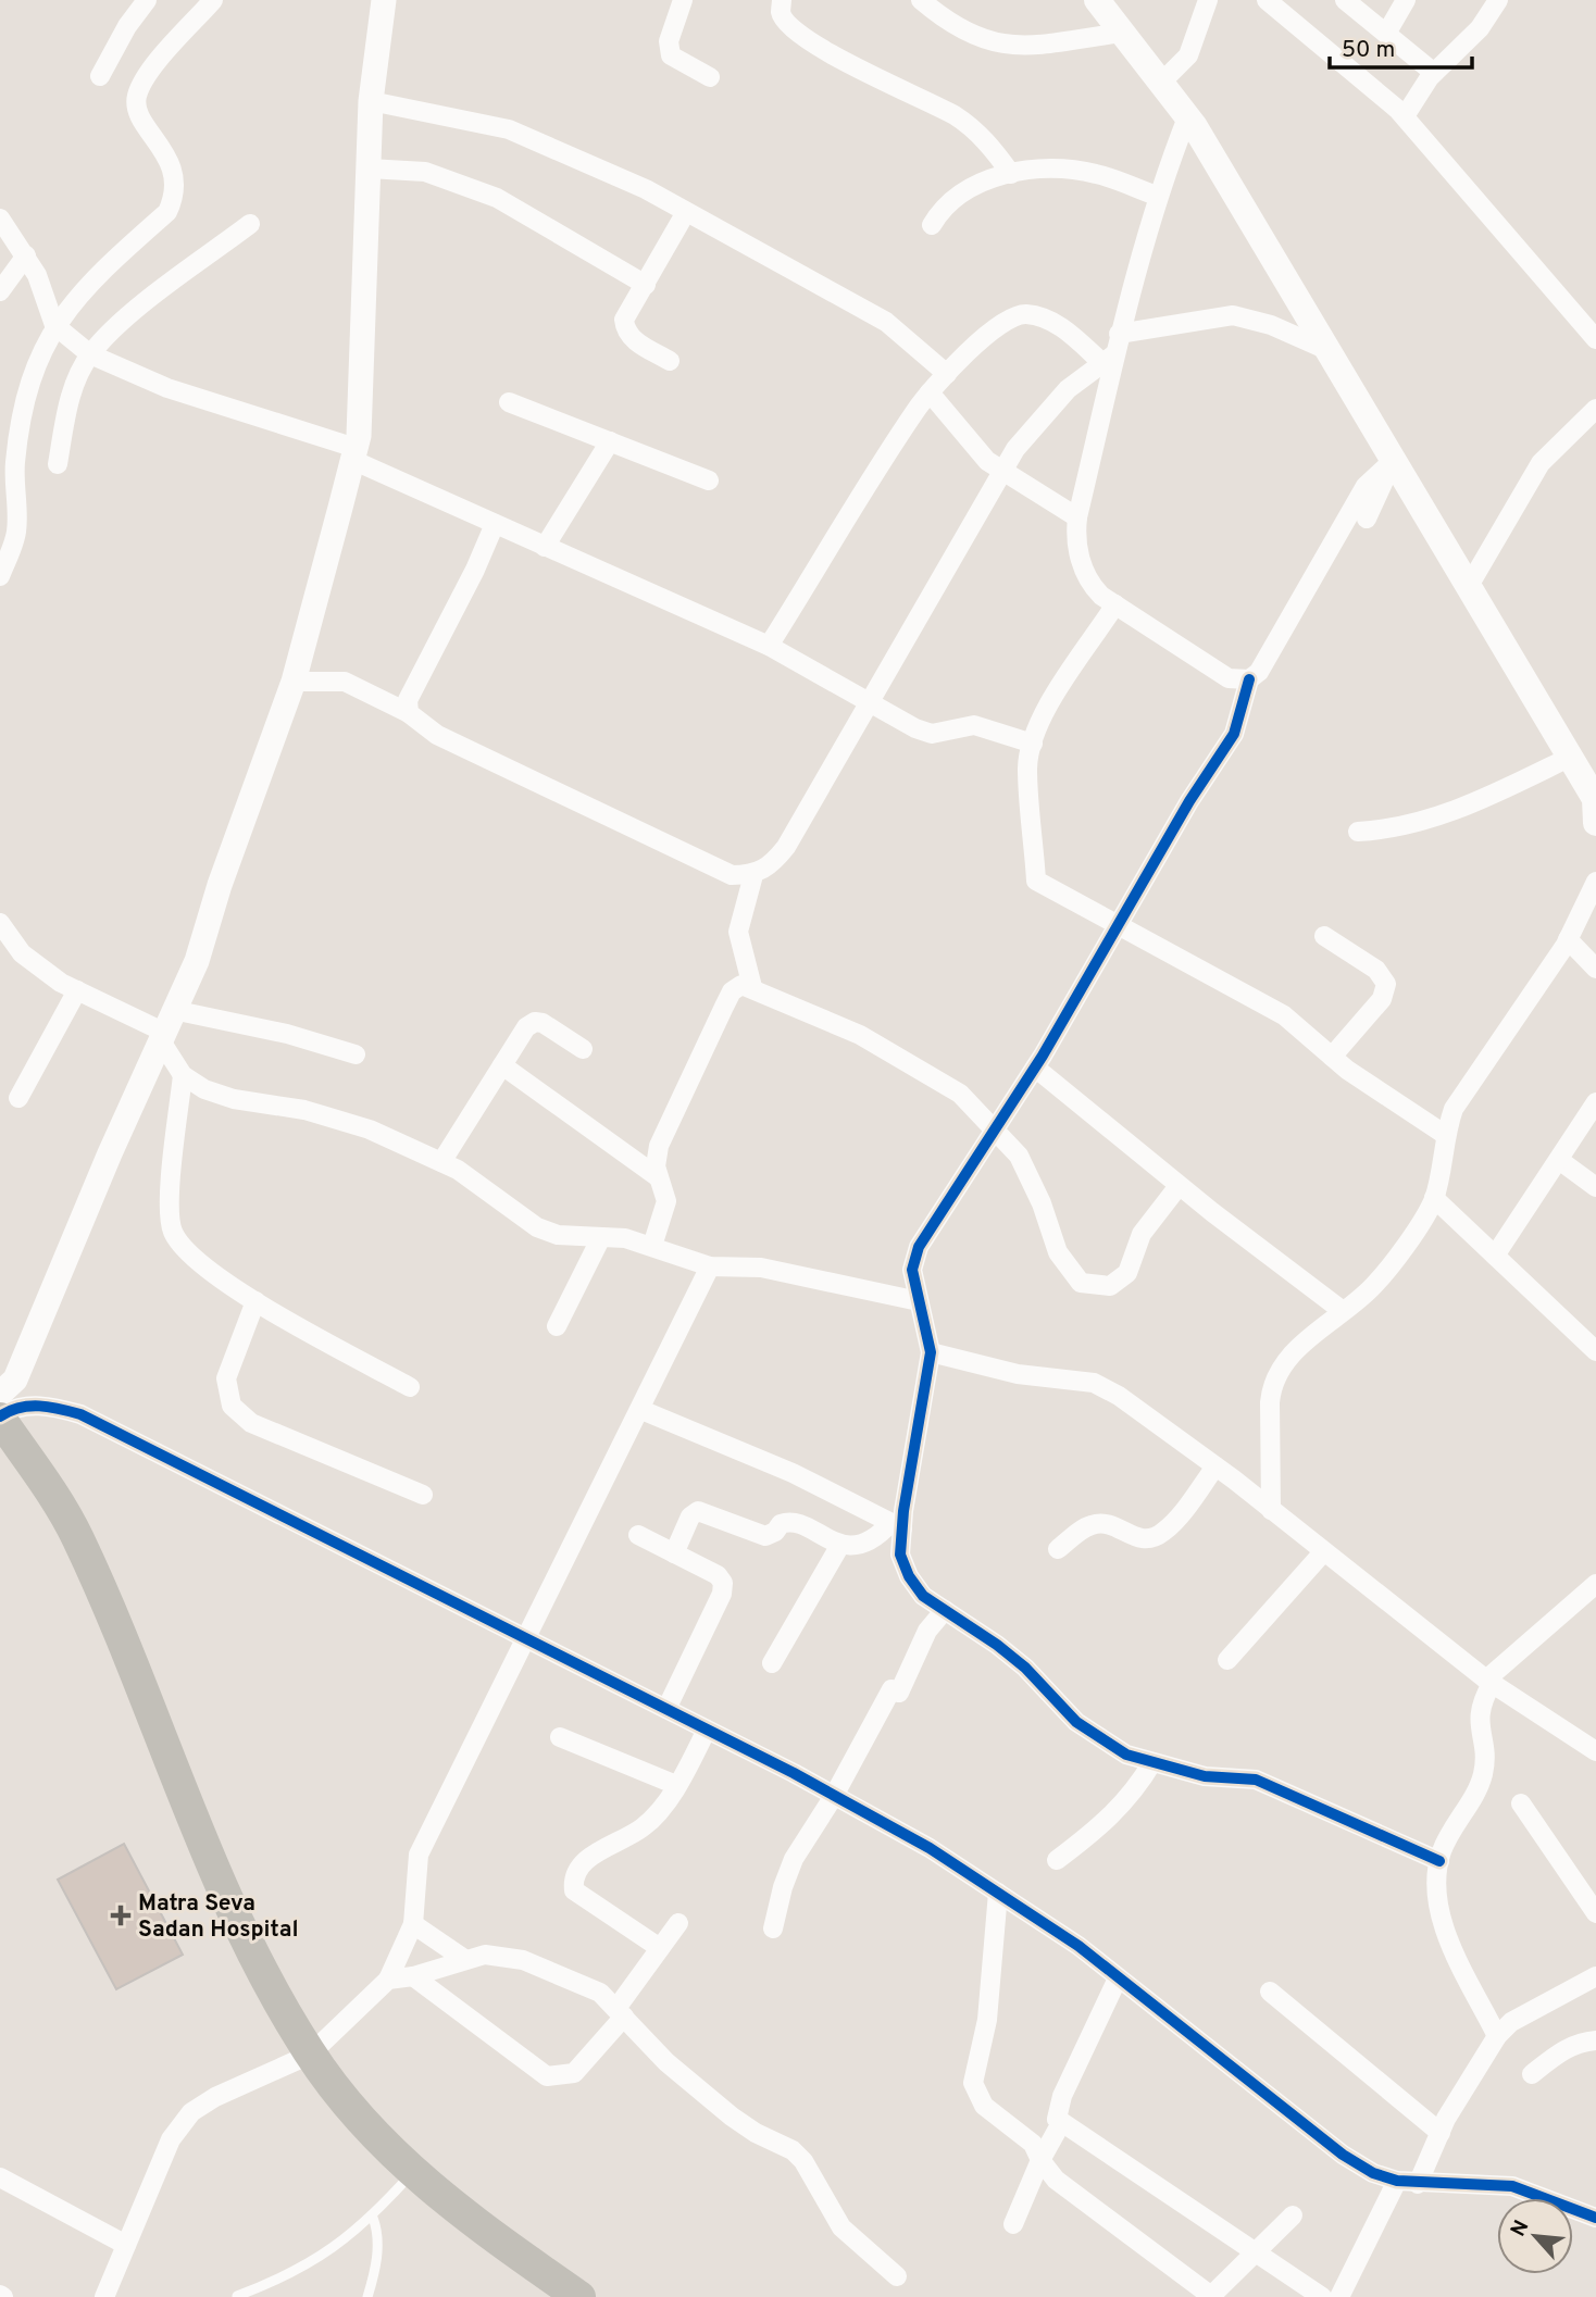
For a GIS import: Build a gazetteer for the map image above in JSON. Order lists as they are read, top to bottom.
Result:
{
  "places": {
    "health": ["Matra Seva Sadan Hospital"]
  },
  "scale_bar": "50 m",
  "north": "top left"
}
